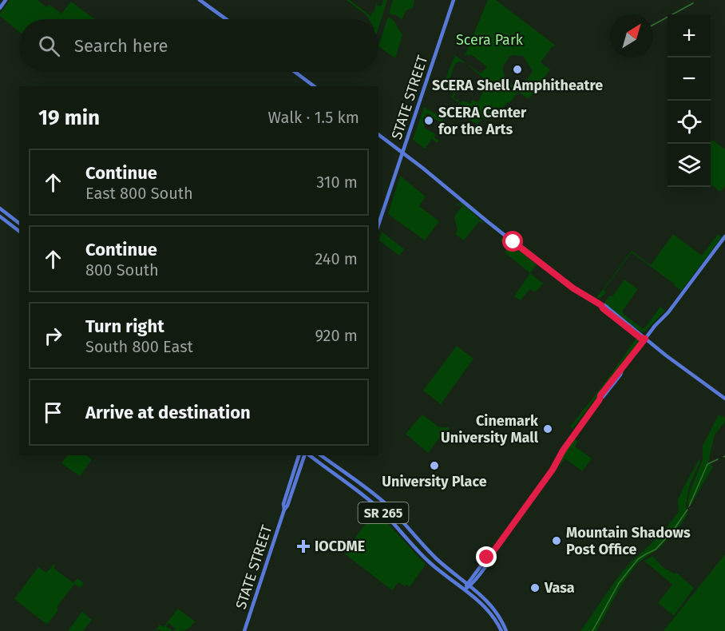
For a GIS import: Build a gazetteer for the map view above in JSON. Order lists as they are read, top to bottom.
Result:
{
  "streets": {
    "main road": ["STATE STREET", "SR 265"]
  },
  "parks": ["Scera Park"],
  "places": {
    "other": [
      "SCERA Shell Amphitheatre",
      "SCERA Center for the Arts",
      "Cinemark University Mall",
      "University Place",
      "Mountain Shadows Post Office",
      "Vasa"
    ],
    "health": ["IOCDME"]
  },
  "north": "top right",
  "page": {
    "map_buttons": ["+", "−"],
    "search": "Search here",
    "heading": ["19 min", "Walk · 1.5 km"],
    "list": [
      ["Continue", "East 800 South", "310 m"],
      ["Continue", "800 South", "240 m"],
      ["Turn right", "South 800 East", "920 m"],
      "Arrive at destination"
    ]
  }
}
